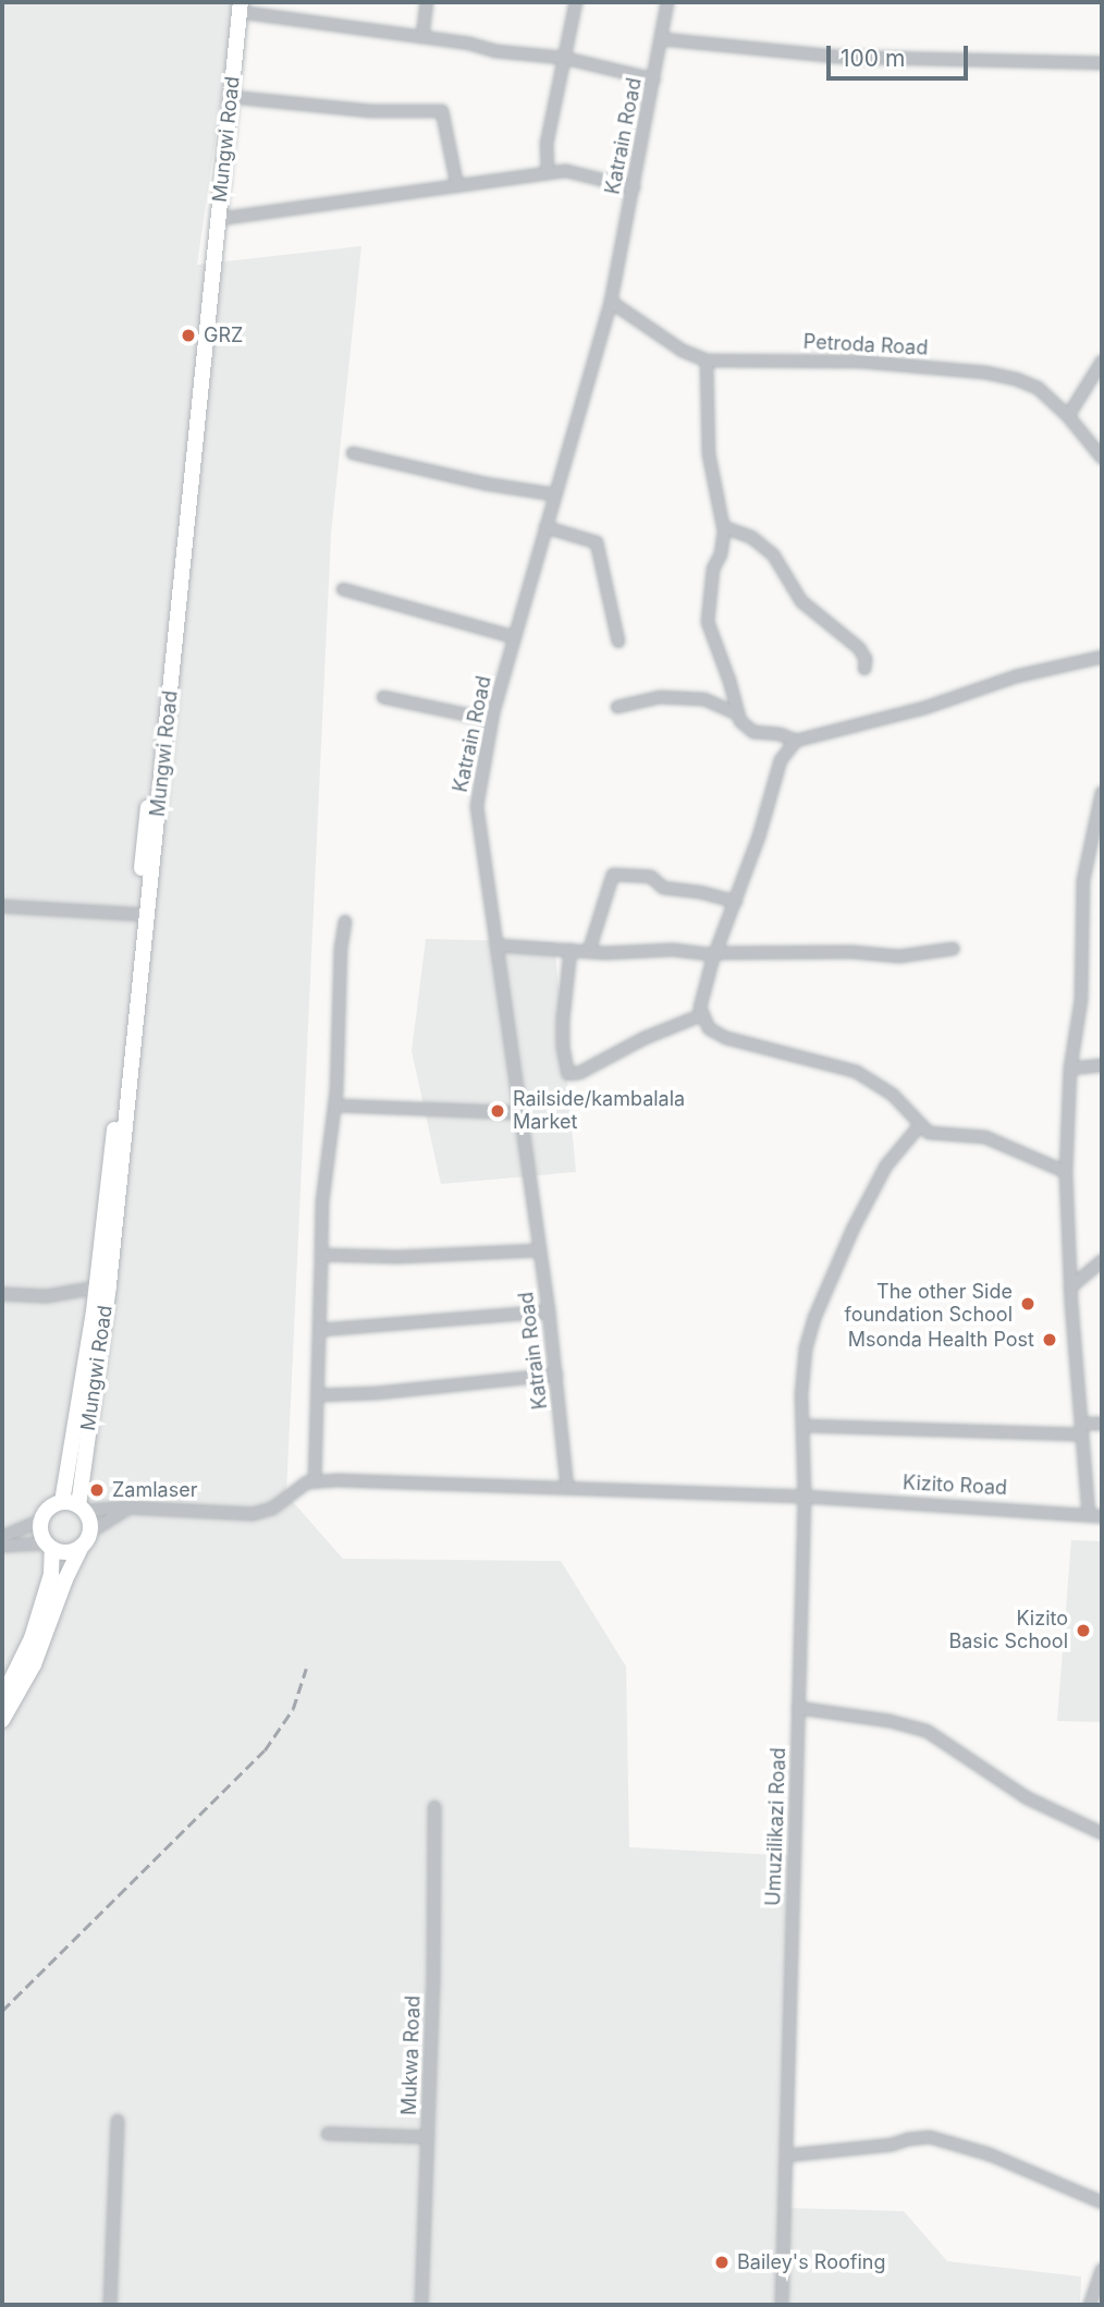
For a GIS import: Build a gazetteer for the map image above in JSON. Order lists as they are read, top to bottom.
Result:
{
  "streets": {
    "main road": ["Mungwi Road"],
    "street": [
      "Katrain Road",
      "Petroda Road",
      "Kizito Road",
      "Umuzilikazi Road",
      "Mukwa Road"
    ]
  },
  "crossings": [
    ["Katrain Road", "Petroda Road"],
    ["Katrain Road", "Kizito Road"],
    ["Kizito Road", "Umuzilikazi Road"]
  ],
  "places": [
    "GRZ",
    "Railside/kambalala Market",
    "The other Side foundation School",
    "Msonda Health Post",
    "Zamlaser",
    "Kizito Basic School",
    "Bailey's Roofing"
  ],
  "scale_bar": "100 m"
}
